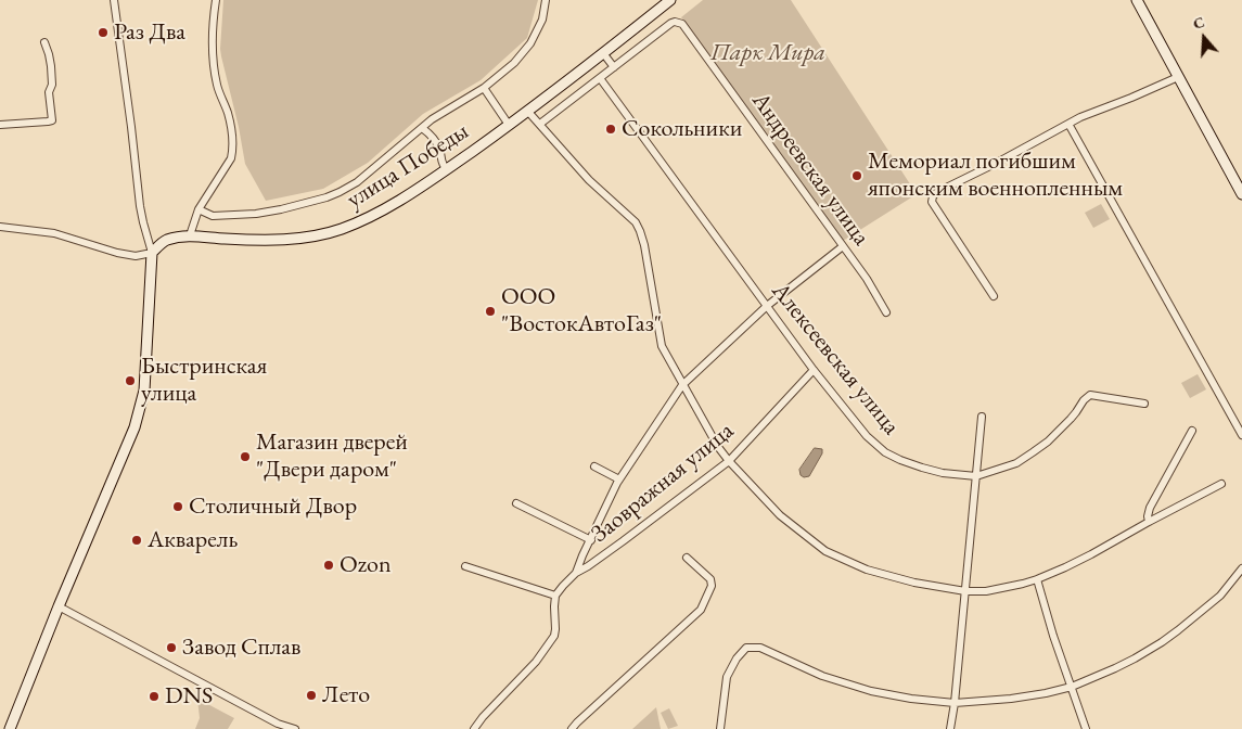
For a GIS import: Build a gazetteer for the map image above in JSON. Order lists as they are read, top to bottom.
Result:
{
  "streets": {
    "street": [
      "улица Победы",
      "Андреевская улица",
      "Алексеевская улица",
      "Заовражная улица"
    ]
  },
  "crossings": [
    ["Алексеевская улица", "Заовражная улица"]
  ],
  "parks": ["Парк Мира"],
  "places": [
    "Раз Два",
    "Сокольники",
    "Мемориал погибшим японским военнопленным",
    "ООО \"ВостокАвтоГаз\"",
    "Быстринская улица",
    "Магазин дверей \"Двери даром\"",
    "Столичный Двор",
    "Акварель",
    "Ozon",
    "Завод Сплав",
    "Лето",
    "DNS"
  ],
  "north": "top"
}
